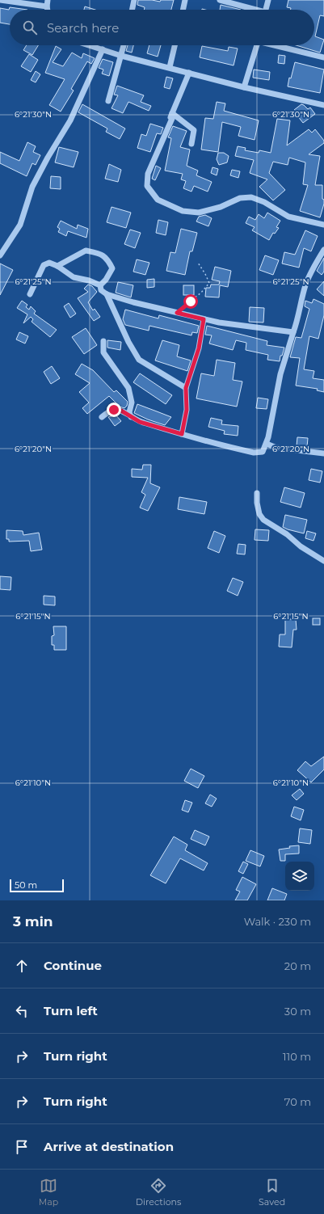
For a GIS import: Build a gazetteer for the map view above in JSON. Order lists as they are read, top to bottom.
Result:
{
  "scale_bar": "50 m",
  "page": {
    "search": "Search here",
    "scale": "50 m",
    "heading": ["3 min", "Walk · 230 m"],
    "list": [
      ["Continue", "20 m"],
      ["Turn left", "30 m"],
      ["Turn right", "110 m"],
      ["Turn right", "70 m"],
      "Arrive at destination"
    ],
    "nav": ["Map", "Directions", "Saved"]
  },
  "coordinates": [
    "6°21'30\"N",
    "6°21'25\"N",
    "6°21'20\"N",
    "6°21'15\"N",
    "6°21'10\"N"
  ]
}
